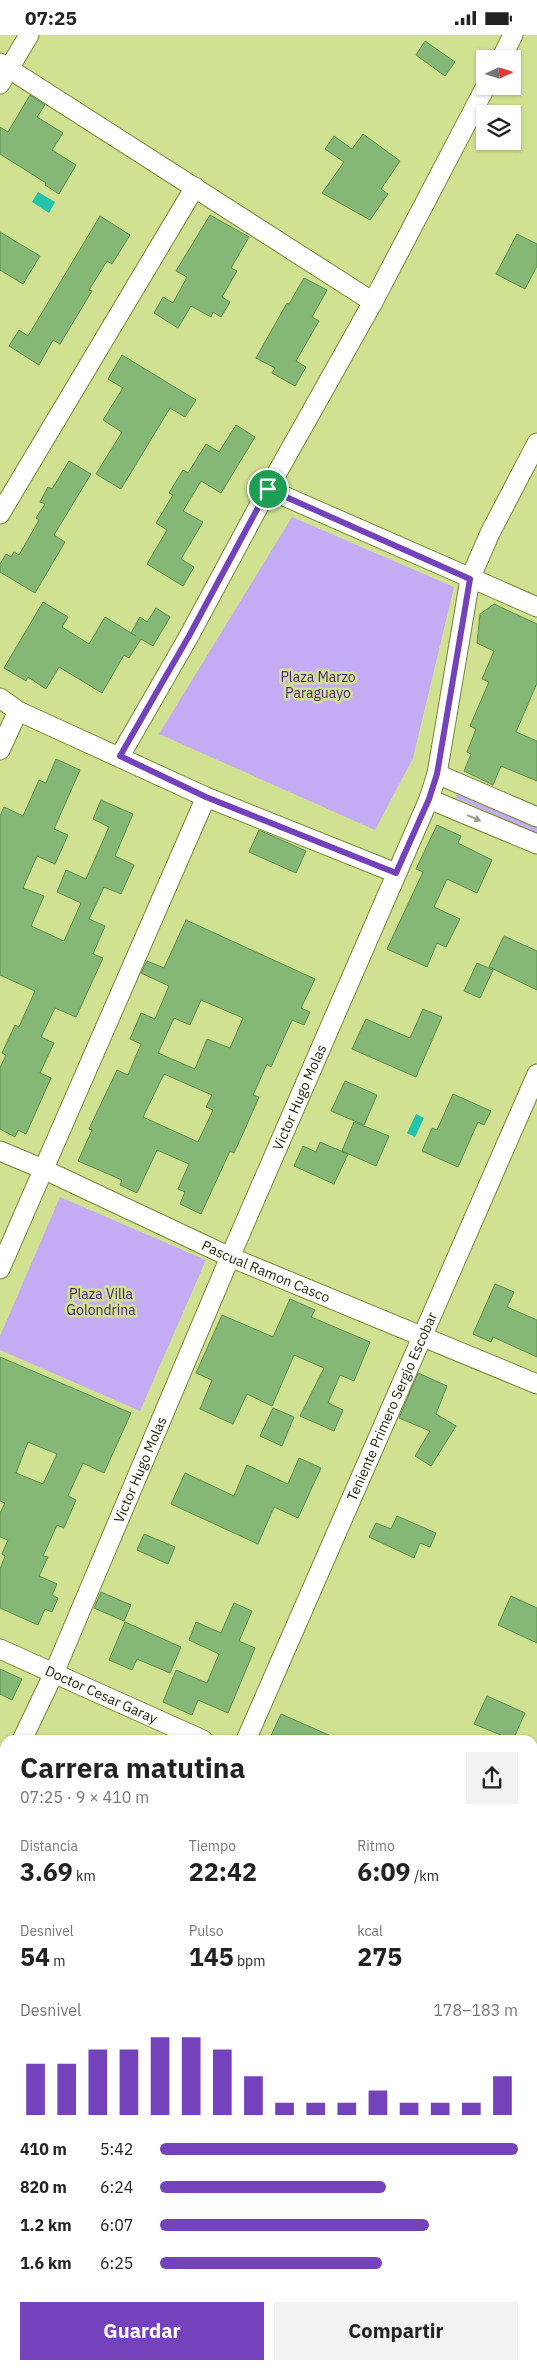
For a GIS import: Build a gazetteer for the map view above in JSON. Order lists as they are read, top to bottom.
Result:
{
  "streets": {
    "street": [
      "Victor Hugo Molas",
      "Pascual Ramon Casco",
      "Teniente Primero Sergio Escobar",
      "Doctor Cesar Garay"
    ]
  },
  "crossings": [
    ["Victor Hugo Molas", "Pascual Ramon Casco"],
    ["Victor Hugo Molas", "Doctor Cesar Garay"],
    ["Pascual Ramon Casco", "Teniente Primero Sergio Escobar"]
  ],
  "parks": ["Plaza Marzo Paraguayo", "Plaza Villa Golondrina"],
  "north": "right",
  "page": {
    "status": "07:25",
    "heading": ["Carrera matutina", "07:25 · 9 × 410 m"],
    "stats": [
      ["Distancia", "3.69 km"],
      ["Tiempo", "22:42"],
      ["Ritmo", "6:09 /km"],
      ["Desnivel", "54 m"],
      ["Pulso", "145 bpm"],
      ["kcal", "275"]
    ],
    "chart": ["Desnivel", "178–183 m"],
    "list": [
      {
        "name": "410 m",
        "note": "5:42"
      },
      {
        "name": "820 m",
        "note": "6:24"
      },
      {
        "name": "1.2 km",
        "note": "6:07"
      },
      {
        "name": "1.6 km",
        "note": "6:25"
      }
    ],
    "buttons": ["Guardar", "Compartir"]
  }
}
